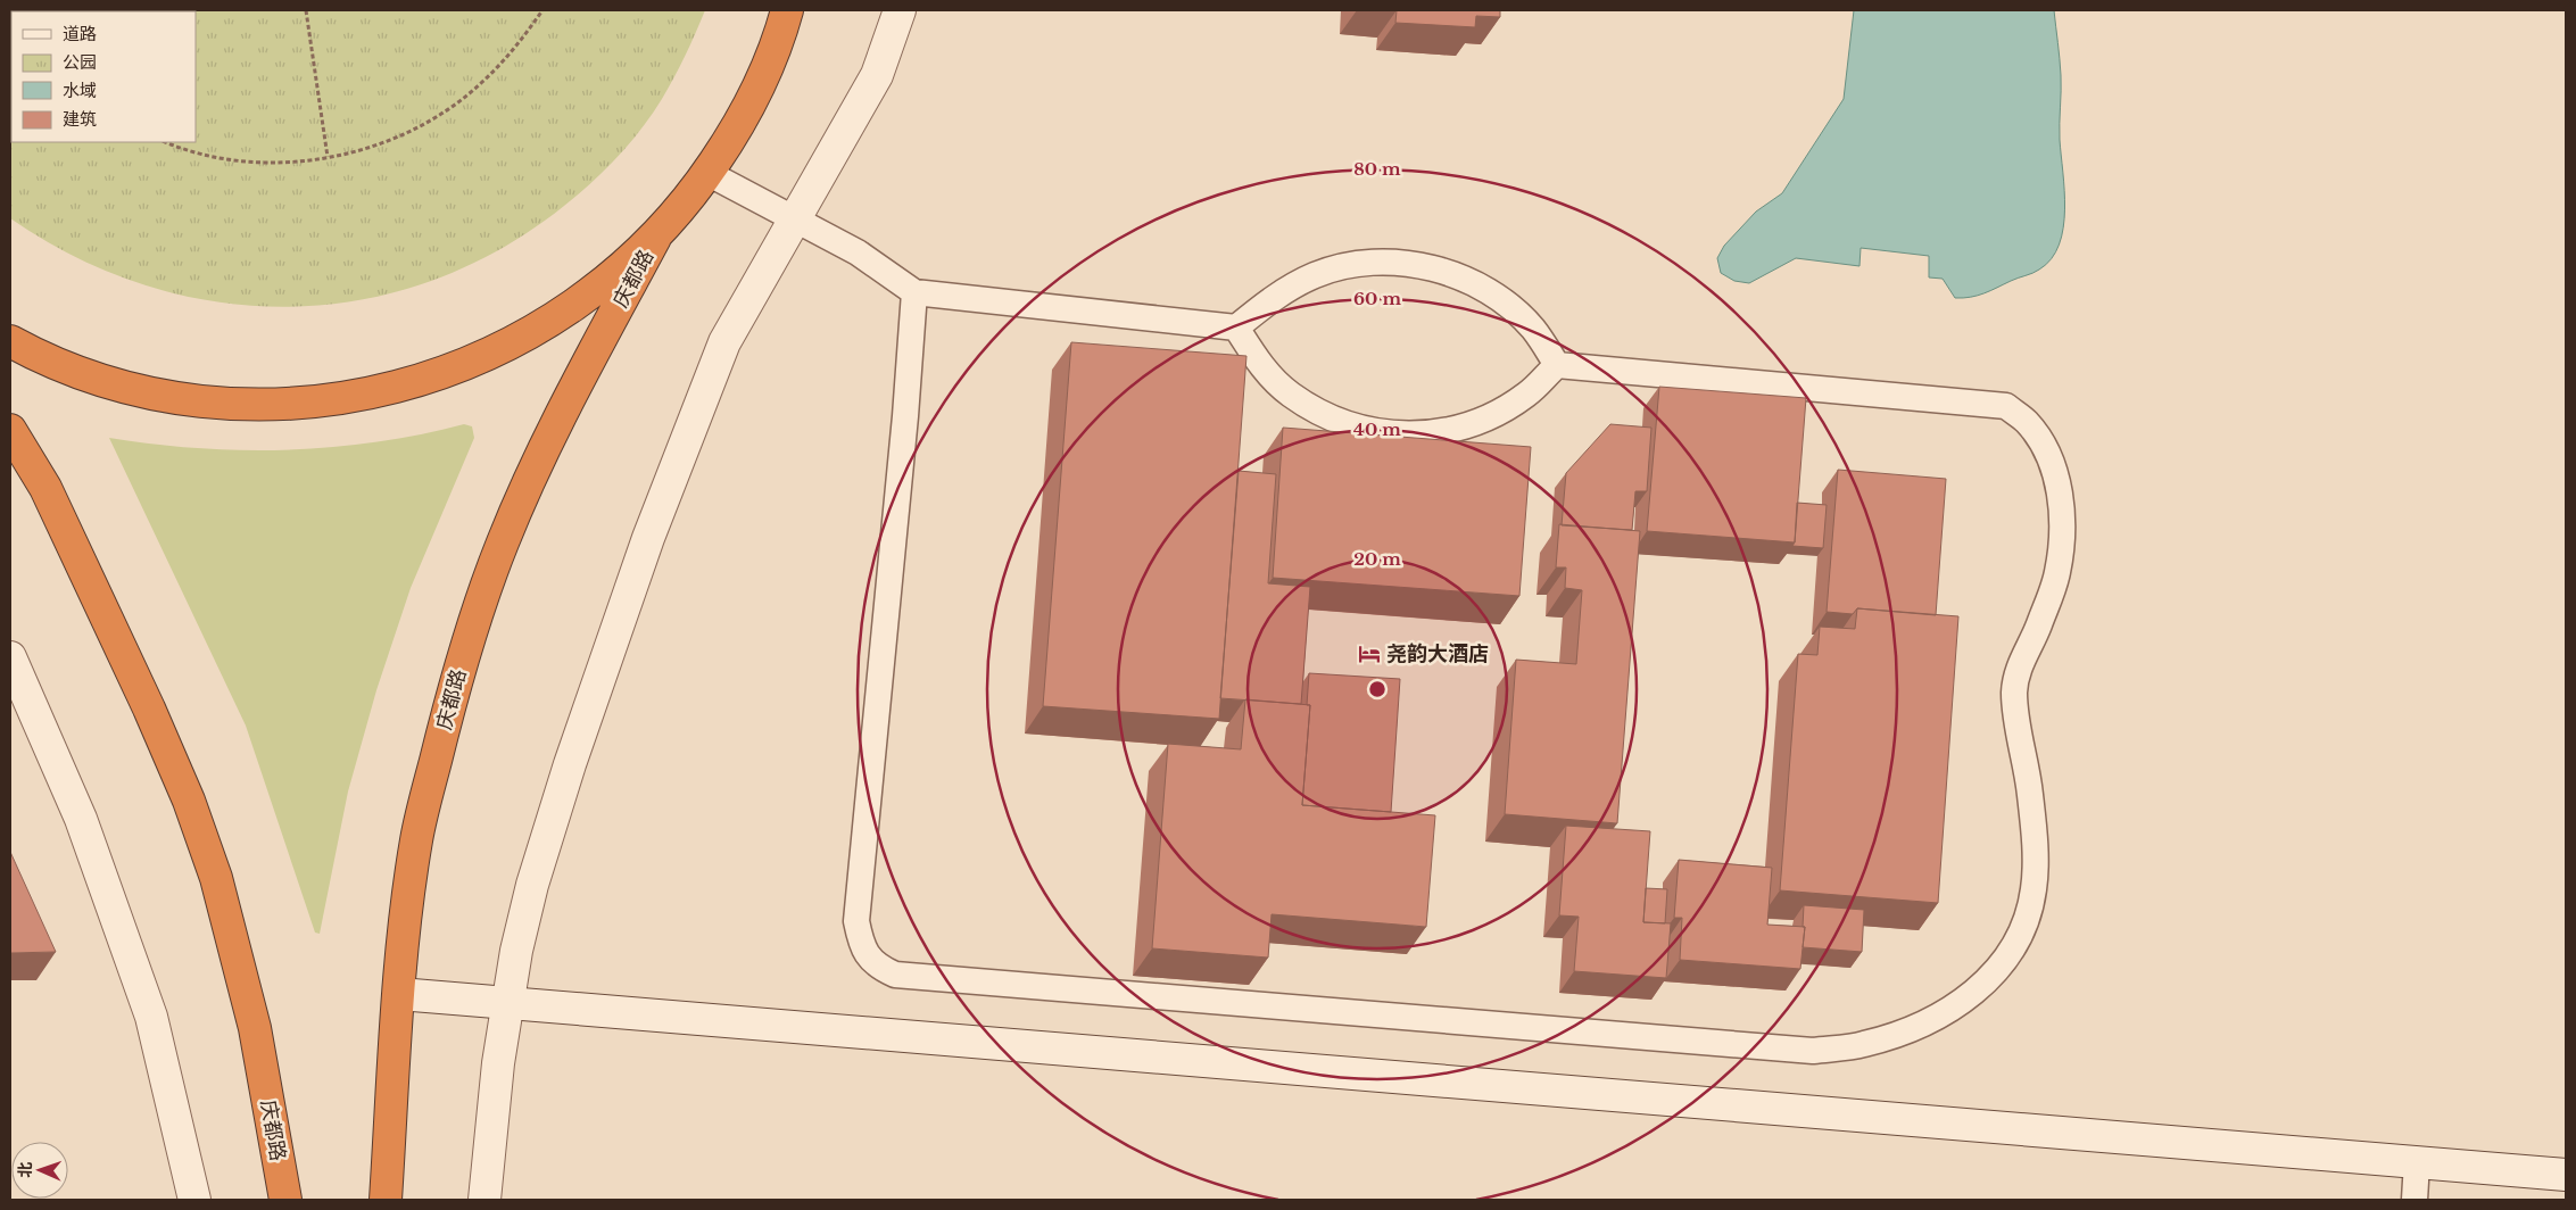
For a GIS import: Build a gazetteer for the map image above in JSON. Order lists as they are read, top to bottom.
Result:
{
  "streets": {
    "highway": ["庆都路"]
  },
  "places": {
    "hotel": ["尧韵大酒店"]
  },
  "legend": [
    "道路",
    "公园",
    "水域",
    "建筑"
  ],
  "north": "left",
  "rings": [
    "80 m",
    "60 m",
    "40 m",
    "20 m"
  ]
}
